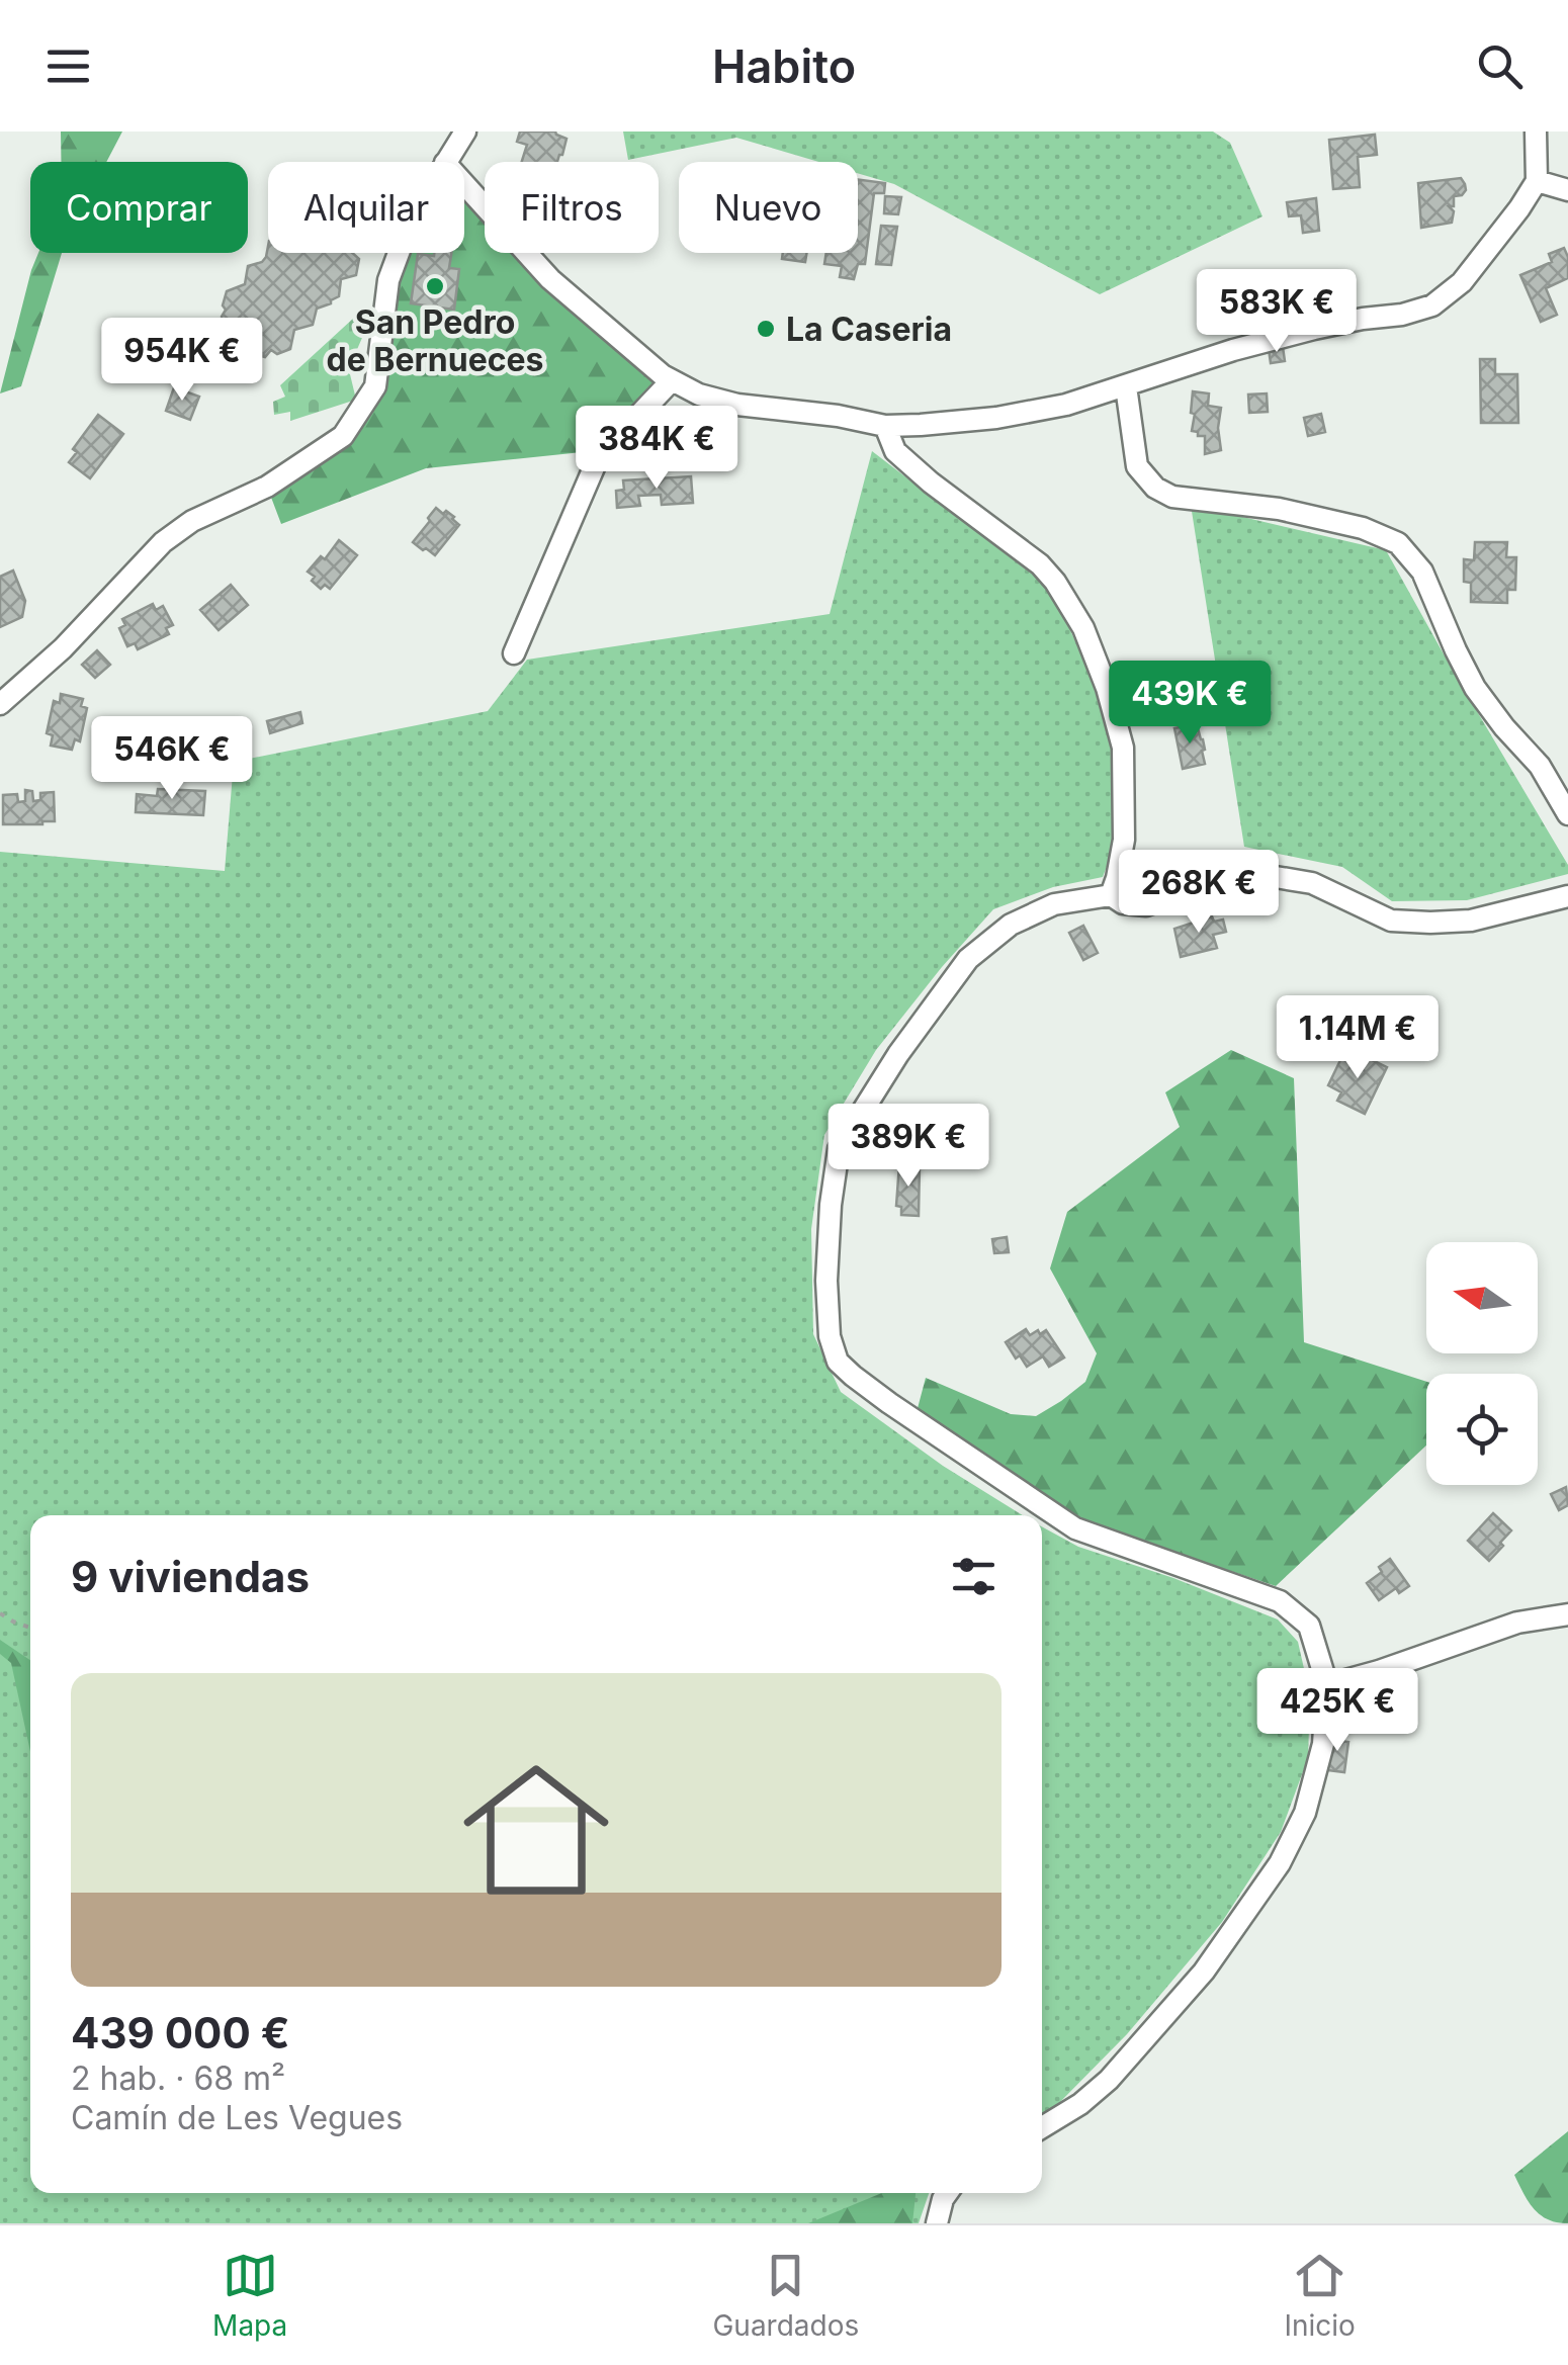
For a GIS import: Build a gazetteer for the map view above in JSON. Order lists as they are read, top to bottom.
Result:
{
  "places": ["San Pedro de Bernueces", "La Caseria"],
  "north": "left",
  "page": {
    "header": "Habito",
    "chip": [
      "Comprar",
      "Alquilar",
      "Filtros",
      "Nuevo"
    ],
    "price": [
      "583K €",
      "954K €",
      "384K €",
      "439K €",
      "546K €",
      "268K €",
      "1.14M €",
      "389K €",
      "425K €"
    ],
    "heading": "9 viviendas",
    "list": [
      {
        "name": "439 000 €",
        "note": "2 hab. · 68 m² · Camín de Les Vegues"
      }
    ],
    "tabs": ["Mapa", "Guardados", "Inicio"]
  }
}
